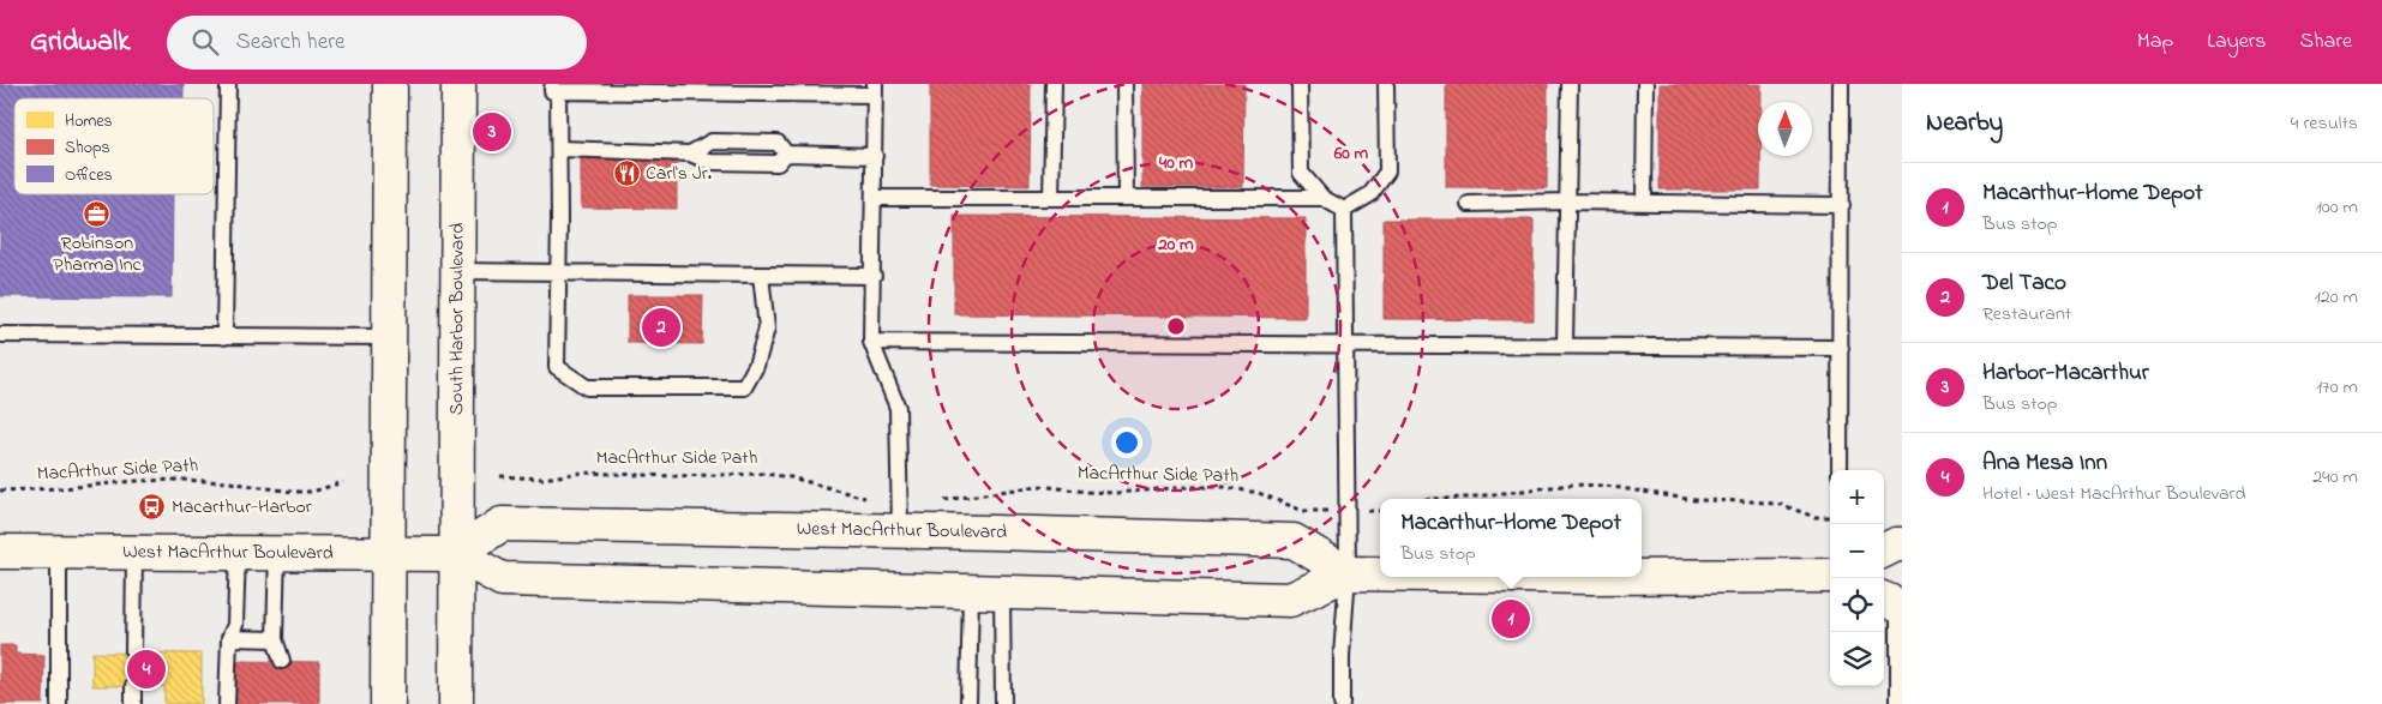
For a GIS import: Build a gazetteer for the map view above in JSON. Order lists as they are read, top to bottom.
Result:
{
  "streets": {
    "main road": ["South Harbor Boulevard", "West MacArthur Boulevard"],
    "path": ["MacArthur Side Path"]
  },
  "crossings": [
    ["South Harbor Boulevard", "West MacArthur Boulevard"],
    ["MacArthur Side Path", "West MacArthur Boulevard"]
  ],
  "places": {
    "restaurant": ["Carl's Jr."],
    "office": ["Robinson Pharma Inc"],
    "bus stop": ["Macarthur-Harbor"]
  },
  "legend": ["Homes", "Shops", "Offices"],
  "north": "top",
  "page": {
    "header": "Gridwalk",
    "search": "Search here",
    "nav": ["Map", "Layers", "Share"],
    "heading": ["Nearby", "4 results"],
    "pins": [
      "3",
      "2",
      "1",
      "4"
    ],
    "list": [
      {
        "mark": "1",
        "name": "Macarthur-Home Depot",
        "note": "Bus stop",
        "value": "100 m"
      },
      {
        "mark": "2",
        "name": "Del Taco",
        "note": "Restaurant",
        "value": "120 m"
      },
      {
        "mark": "3",
        "name": "Harbor-Macarthur",
        "note": "Bus stop",
        "value": "170 m"
      },
      {
        "mark": "4",
        "name": "Ana Mesa Inn",
        "note": "Hotel · West MacArthur Boulevard",
        "value": "240 m"
      }
    ],
    "map_buttons": ["+", "−"],
    "popup": ["Macarthur-Home Depot", "Bus stop"]
  },
  "rings": ["60 m", "40 m", "20 m"]
}
